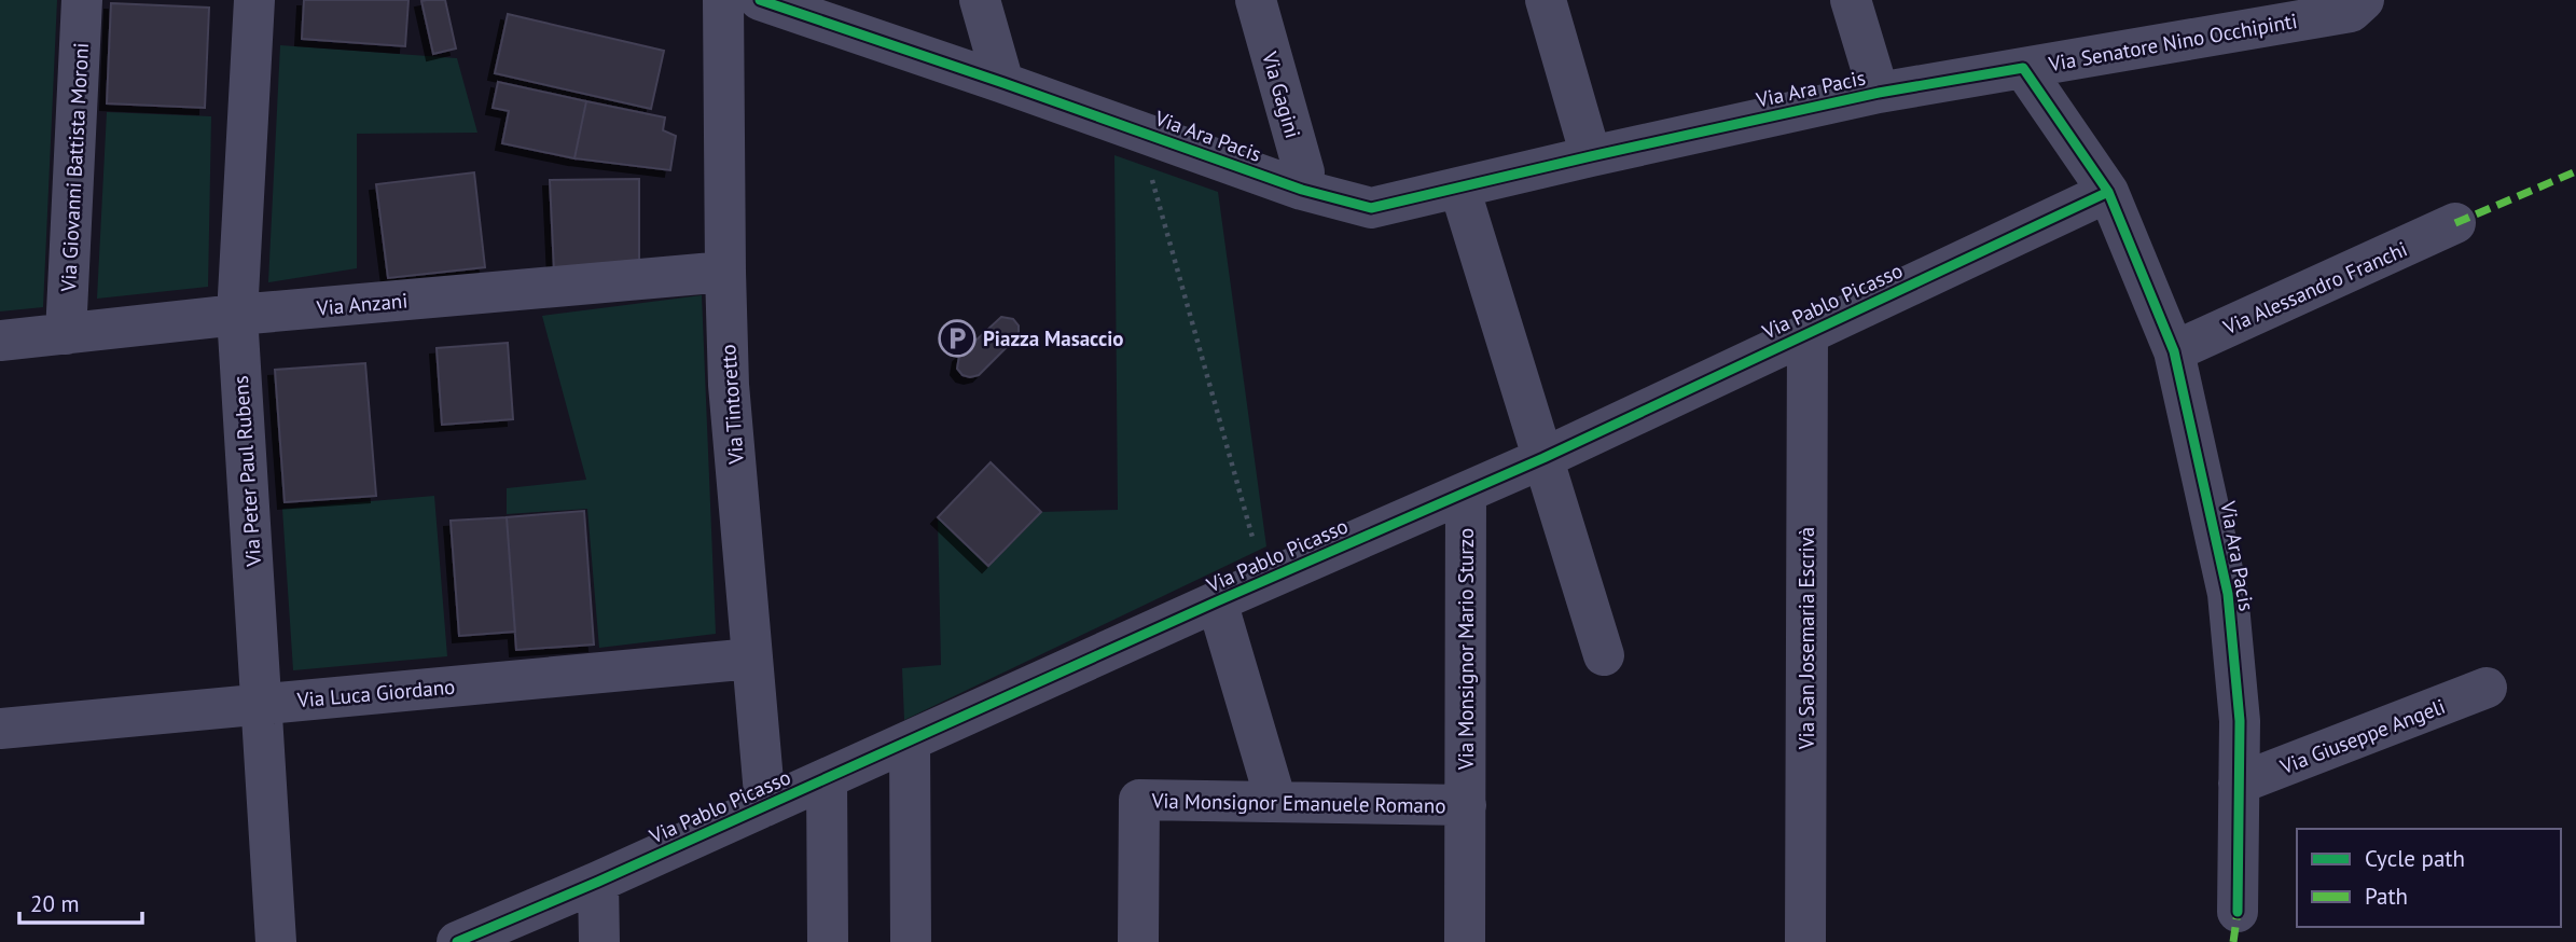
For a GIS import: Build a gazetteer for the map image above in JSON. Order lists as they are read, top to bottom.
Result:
{
  "streets": {
    "street": [
      "Via Senatore Nino Occhipinti",
      "Via Ara Pacis",
      "Via Gagini",
      "Via Giovanni Battista Moroni",
      "Via Alessandro Franchi",
      "Via Pablo Picasso",
      "Via Anzani",
      "Via Tintoretto",
      "Via Peter Paul Rubens",
      "Via San Josemaria Escrivà",
      "Via Monsignor Mario Sturzo",
      "Via Luca Giordano",
      "Via Giuseppe Angeli",
      "Via Monsignor Emanuele Romano"
    ]
  },
  "crossings": [
    ["Via Senatore Nino Occhipinti", "Via Ara Pacis"],
    ["Via Ara Pacis", "Via Gagini"],
    ["Via Ara Pacis", "Via Alessandro Franchi"],
    ["Via Ara Pacis", "Via Pablo Picasso"],
    ["Via Ara Pacis", "Via Giuseppe Angeli"],
    ["Via Giovanni Battista Moroni", "Via Anzani"],
    ["Via Pablo Picasso", "Via Tintoretto"],
    ["Via Pablo Picasso", "Via San Josemaria Escrivà"],
    ["Via Pablo Picasso", "Via Monsignor Mario Sturzo"],
    ["Via Anzani", "Via Tintoretto"],
    ["Via Anzani", "Via Peter Paul Rubens"],
    ["Via Tintoretto", "Via Luca Giordano"],
    ["Via Peter Paul Rubens", "Via Luca Giordano"],
    ["Via Monsignor Mario Sturzo", "Via Monsignor Emanuele Romano"]
  ],
  "places": {
    "parking": ["Piazza Masaccio"]
  },
  "legend": ["Cycle path", "Path"],
  "scale_bar": "20 m"
}
